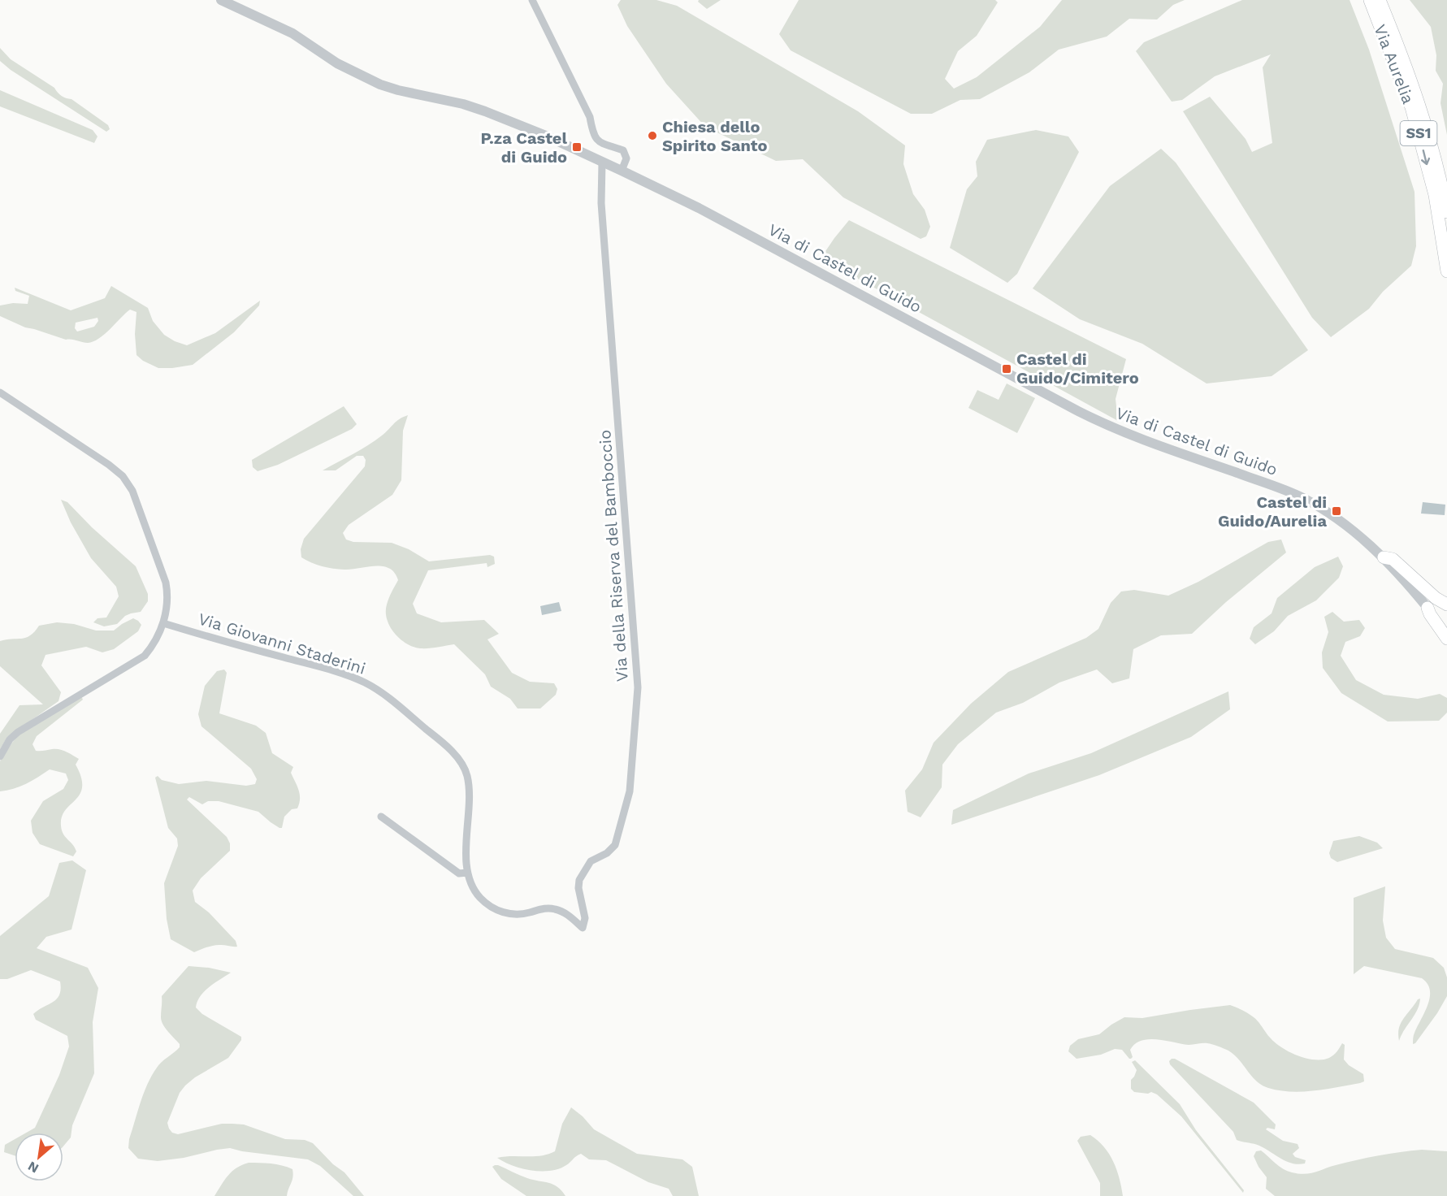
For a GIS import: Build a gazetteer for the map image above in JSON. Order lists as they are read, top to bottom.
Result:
{
  "streets": {
    "highway": ["Via Aurelia", "SS1"],
    "street": ["Via di Castel di Guido", "Via della Riserva del Bamboccio", "Via Giovanni Staderini"]
  },
  "crossings": [
    ["Via di Castel di Guido", "Via della Riserva del Bamboccio"],
    ["Via della Riserva del Bamboccio", "Via Giovanni Staderini"]
  ],
  "places": {
    "other": ["Chiesa dello Spirito Santo"],
    "transit": ["P.za Castel di Guido", "Castel di Guido/Cimitero", "Castel di Guido/Aurelia"]
  },
  "north": "bottom left"
}
